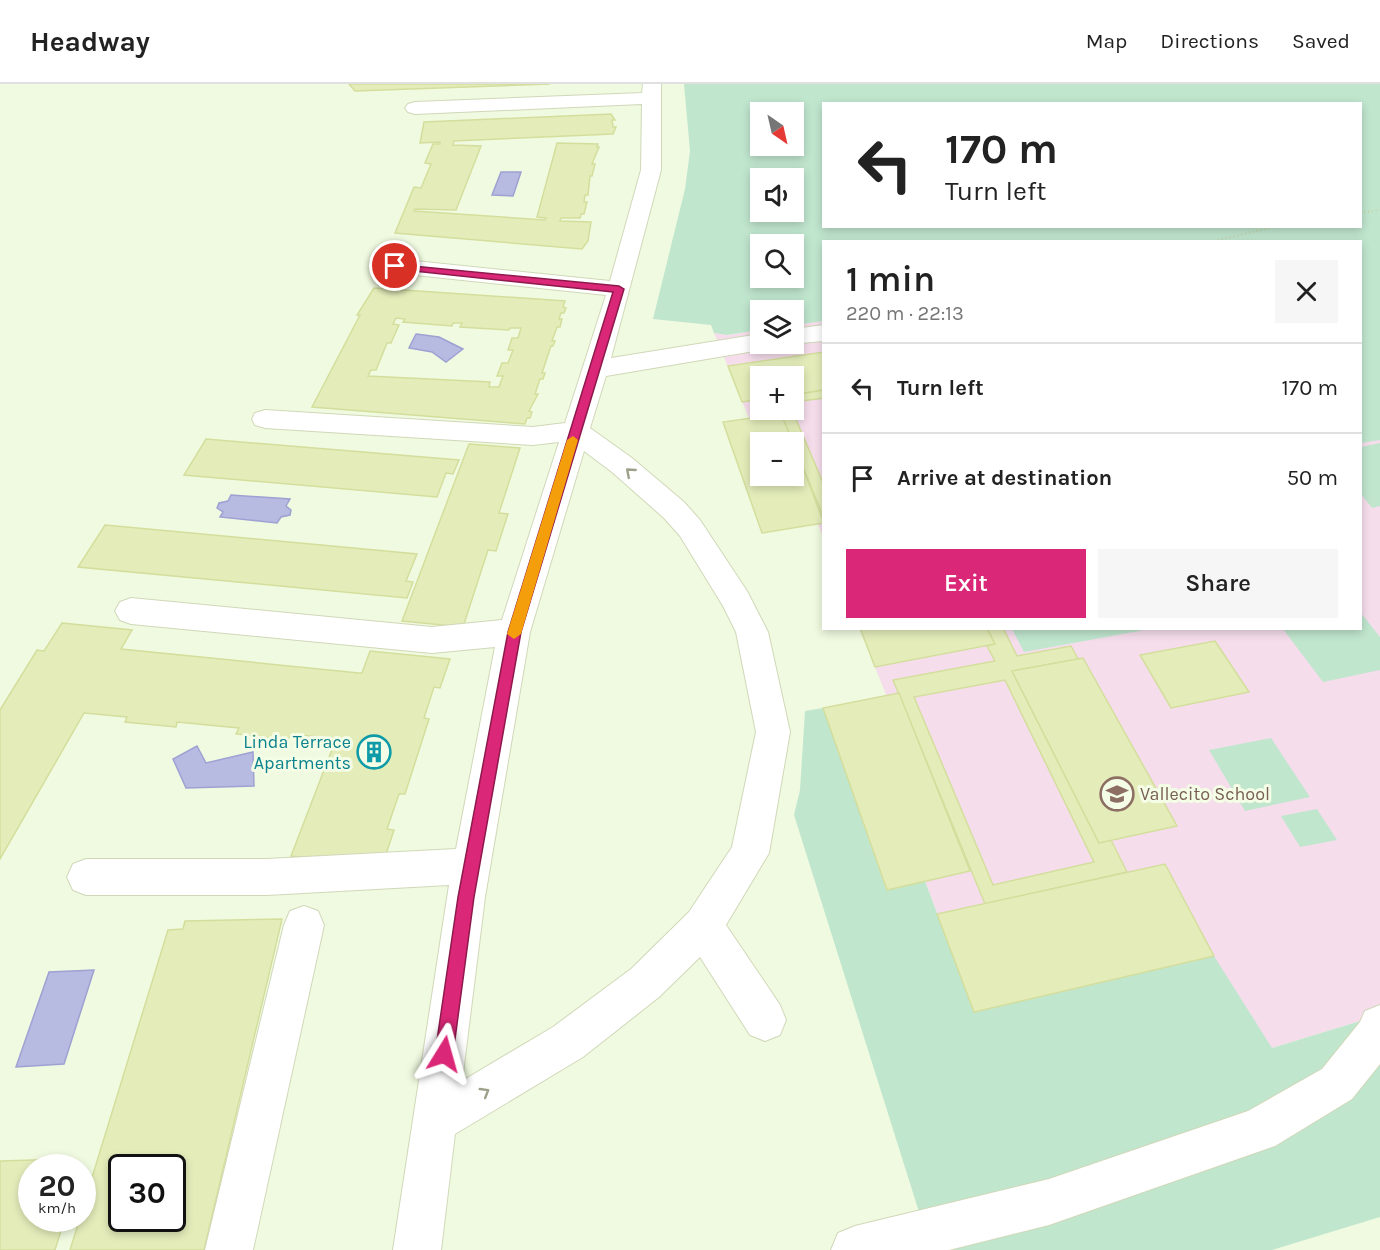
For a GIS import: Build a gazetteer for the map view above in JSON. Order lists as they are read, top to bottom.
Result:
{
  "places": {
    "building": ["Linda Terrace Apartments"],
    "school or university": ["Vallecito School"]
  },
  "north": "bottom right",
  "page": {
    "header": "Headway",
    "nav": ["Map", "Directions", "Saved"],
    "map_buttons": ["+", "−"],
    "turn": ["170 m", "Turn left"],
    "heading": ["1 min", "220 m · 22:13"],
    "list": [
      {
        "name": "Turn left",
        "value": "170 m"
      },
      {
        "name": "Arrive at destination",
        "value": "50 m"
      }
    ],
    "buttons": ["Exit", "Share"],
    "speed": "20 km/h",
    "limit": "30"
  }
}
